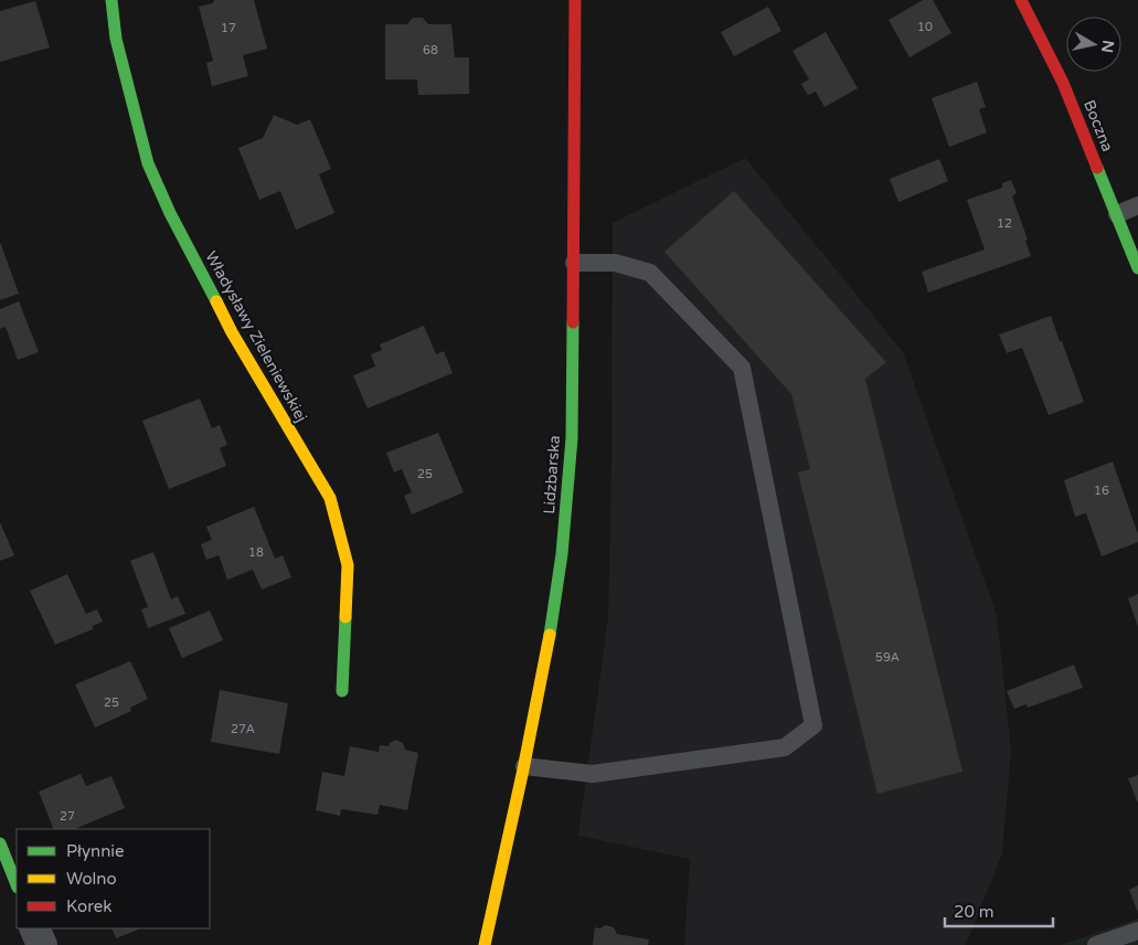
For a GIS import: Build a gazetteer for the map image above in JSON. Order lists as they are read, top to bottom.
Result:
{
  "streets": {
    "street": ["Boczna", "Władysławy Zieleniewskiej", "Lidzbarska"]
  },
  "house_numbers": [
    "10",
    "17",
    "68",
    "12",
    "25",
    "16",
    "18",
    "59A",
    "25",
    "27A",
    "27"
  ],
  "legend": ["Płynnie", "Wolno", "Korek"],
  "scale_bar": "20 m",
  "north": "right"
}
